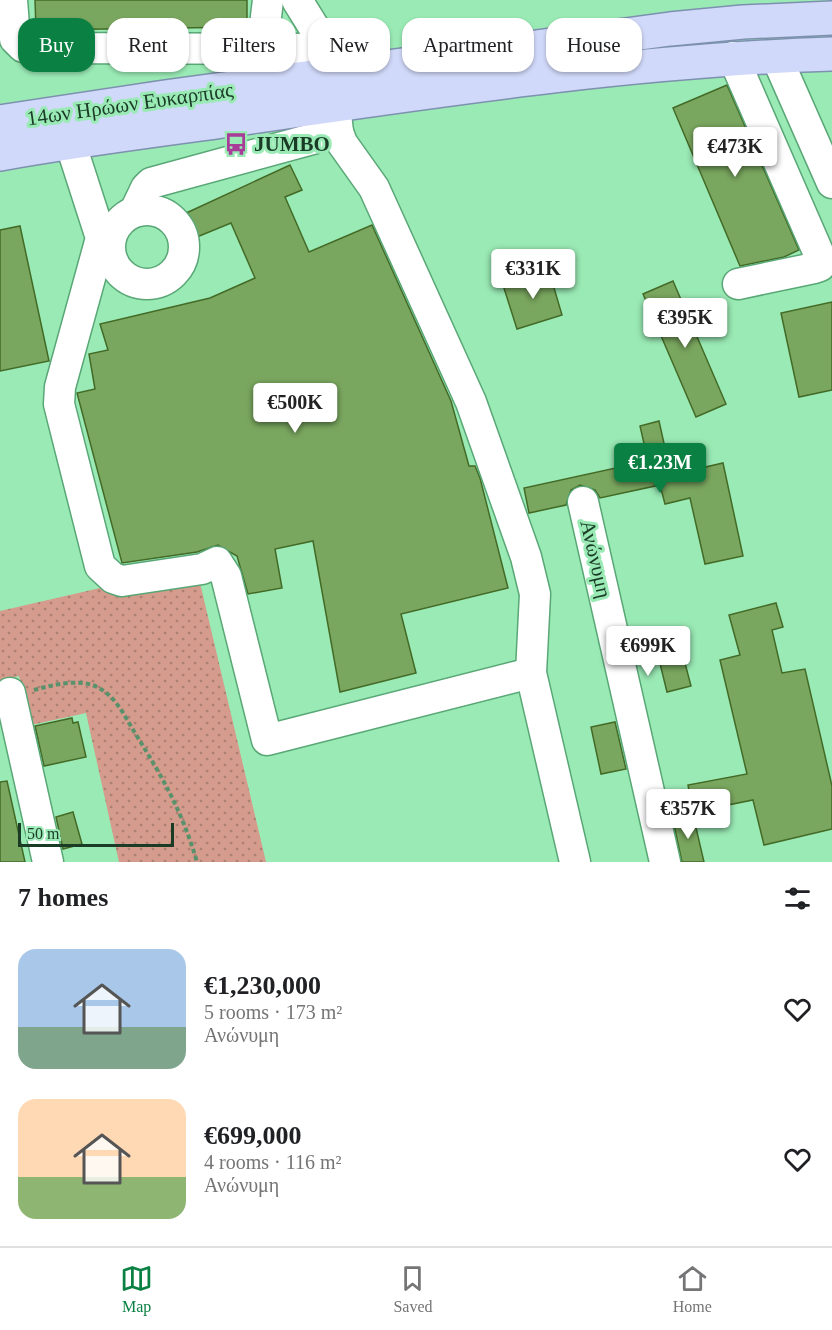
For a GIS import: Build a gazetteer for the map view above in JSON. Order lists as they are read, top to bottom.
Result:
{
  "streets": {
    "main road": ["14ων Ηρώων Ευκαρπίας"],
    "street": ["Ανώνυμη"]
  },
  "places": {
    "bus stop": ["JUMBO"]
  },
  "scale_bar": "50 m",
  "page": {
    "chip": [
      "Buy",
      "Rent",
      "Filters",
      "New",
      "Apartment",
      "House"
    ],
    "price": [
      "€473K",
      "€331K",
      "€395K",
      "€500K",
      "€1.23M",
      "€699K",
      "€357K"
    ],
    "scale": "50 m",
    "heading": "7 homes",
    "list": [
      {
        "name": "€1,230,000",
        "note": "5 rooms · 173 m² · Ανώνυμη"
      },
      {
        "name": "€699,000",
        "note": "4 rooms · 116 m² · Ανώνυμη"
      }
    ],
    "tabs": ["Map", "Saved", "Home"]
  }
}
